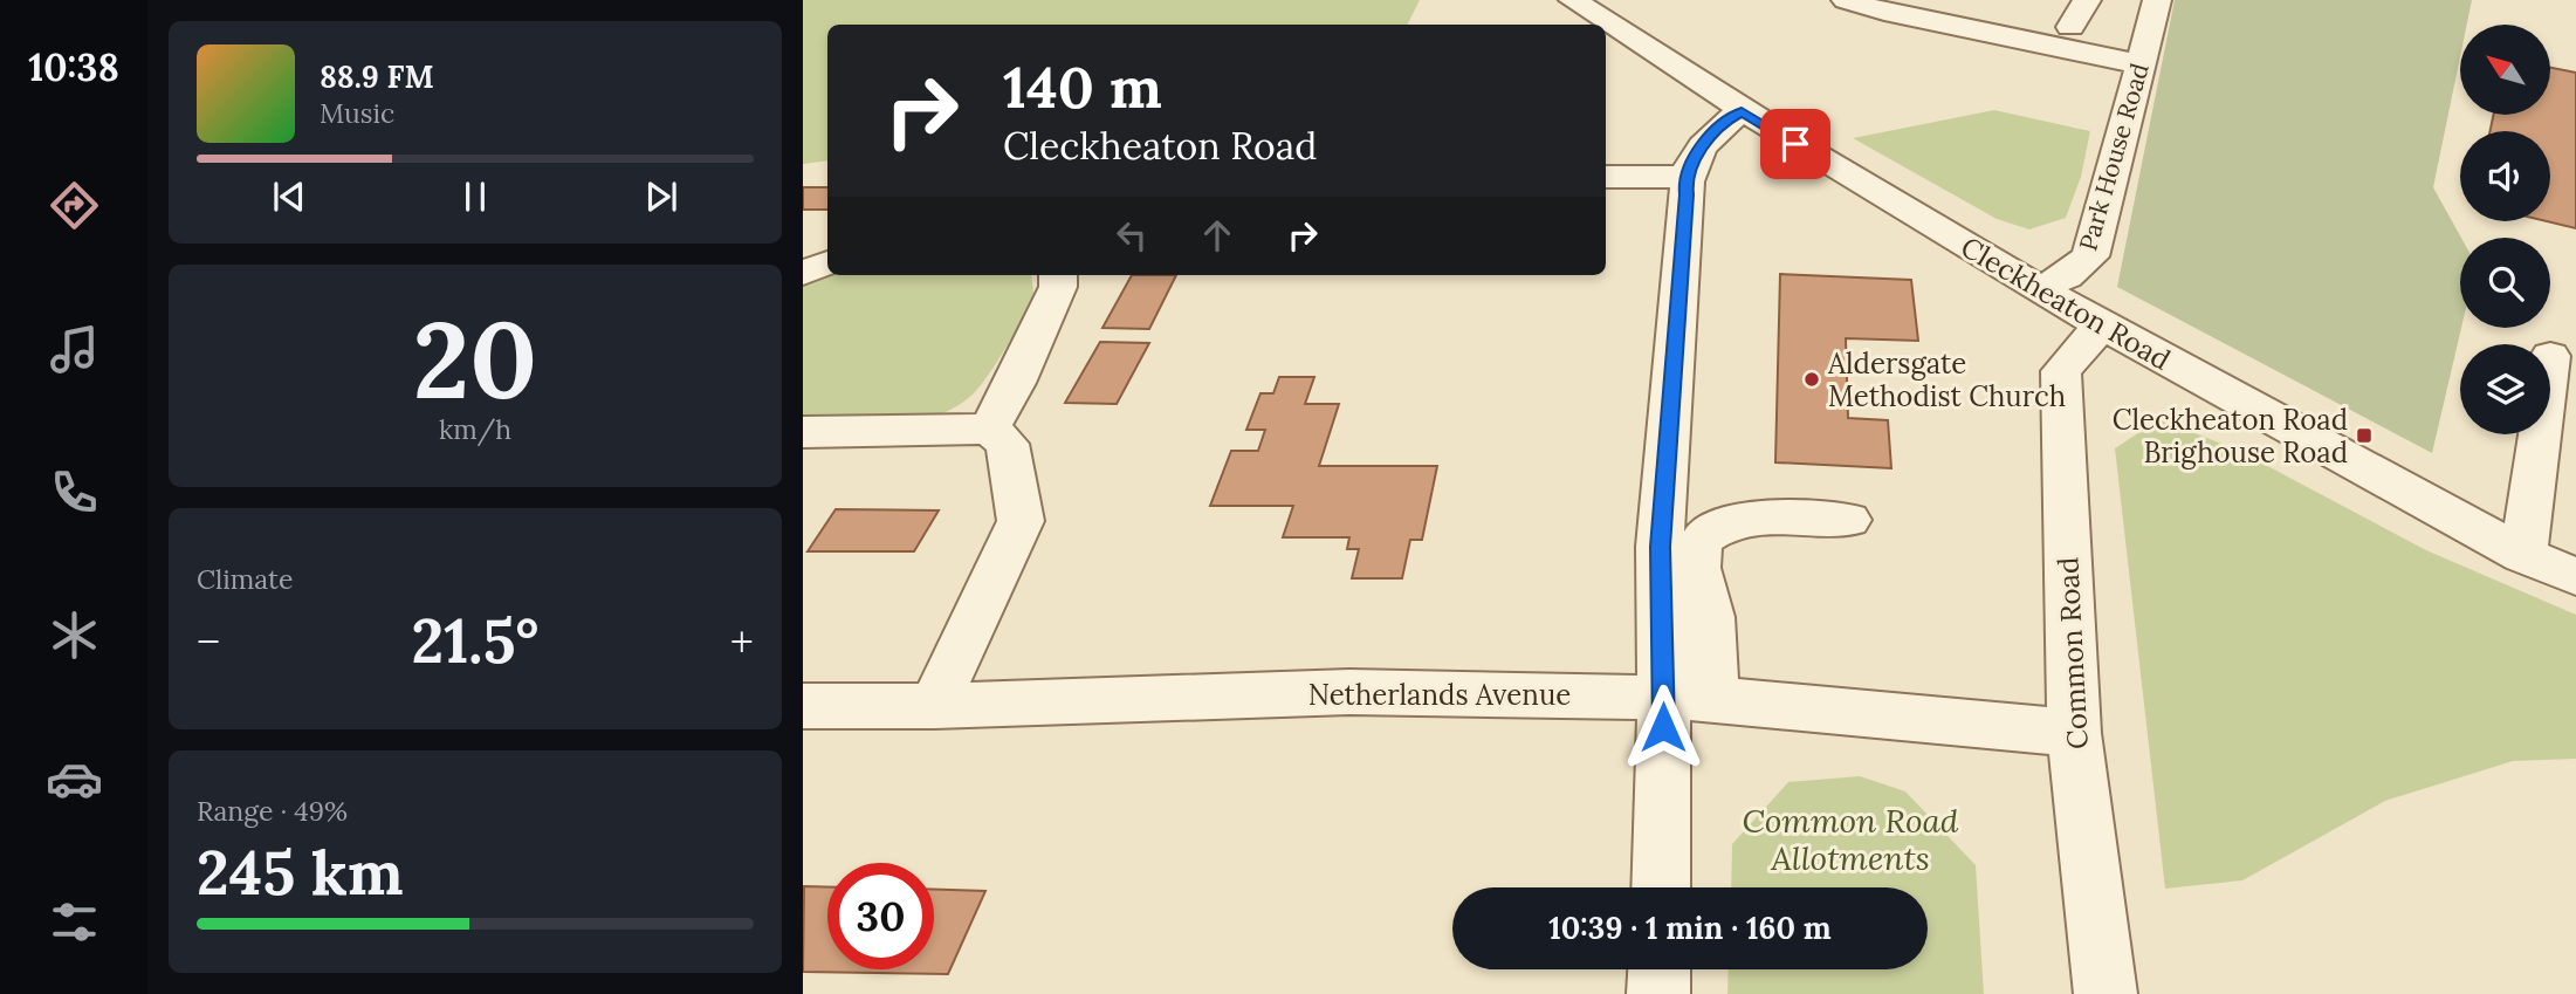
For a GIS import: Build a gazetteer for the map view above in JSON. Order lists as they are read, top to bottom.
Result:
{
  "streets": {
    "street": [
      "Park House Road",
      "Cleckheaton Road",
      "Common Road",
      "Netherlands Avenue"
    ]
  },
  "crossings": [
    ["Park House Road", "Cleckheaton Road"],
    ["Cleckheaton Road", "Common Road"],
    ["Common Road", "Netherlands Avenue"]
  ],
  "parks": ["Common Road Allotments"],
  "places": {
    "other": ["Aldersgate Methodist Church"],
    "transit": ["Cleckheaton Road Brighouse Road"]
  },
  "north": "top left",
  "page": {
    "tabs": "10:38",
    "turn": ["140 m", "Cleckheaton Road"],
    "song": ["88.9 FM", "Music"],
    "tile": [
      ["20", "km/h"],
      "Climate",
      ["Range · 49%", "245 km"]
    ],
    "heat": ["−", "21.5°", "+"],
    "limit": "30",
    "trip": "10:39 · 1 min · 160 m"
  }
}
